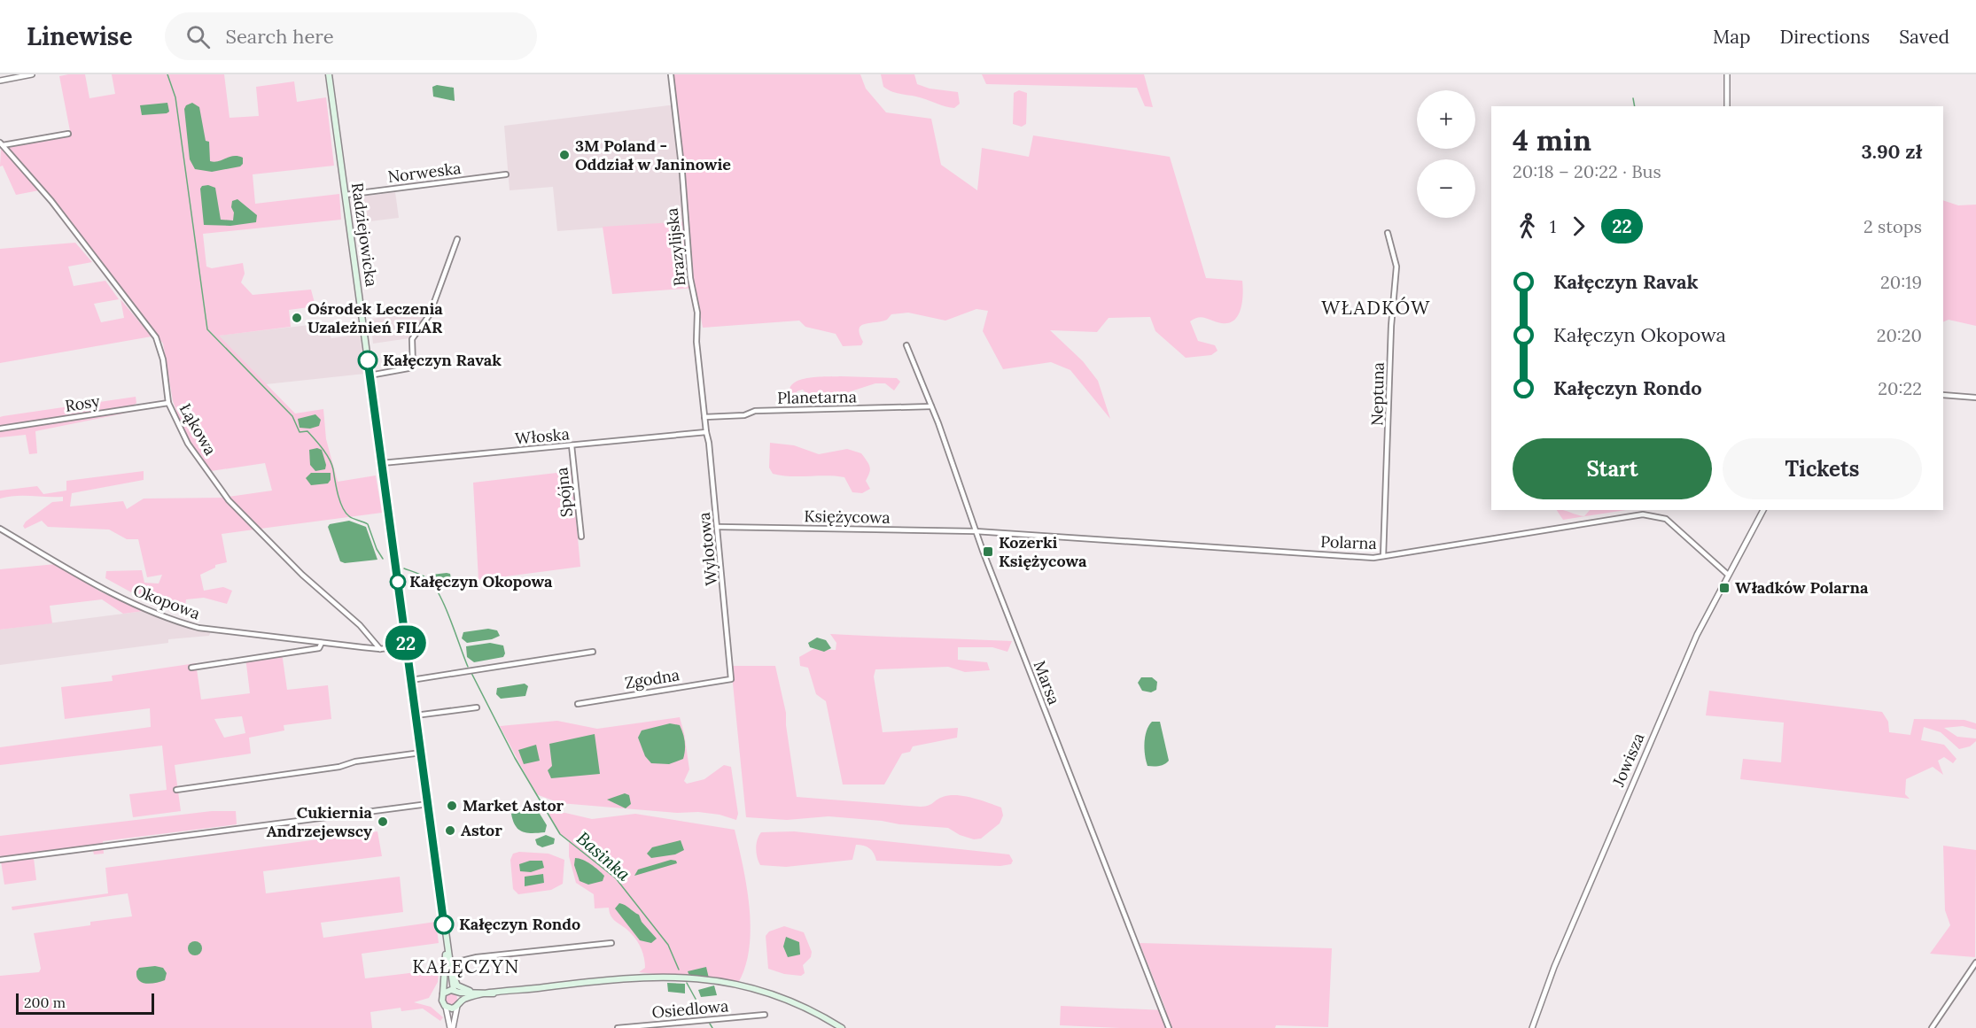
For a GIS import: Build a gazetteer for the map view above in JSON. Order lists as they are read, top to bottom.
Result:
{
  "streets": {
    "main road": ["Radziejowicka"],
    "street": [
      "Norweska",
      "Brazylijska",
      "Neptuna",
      "Planetarna",
      "Rosy",
      "Łąkowa",
      "Włoska",
      "Spójna",
      "Księżycowa",
      "Polarna",
      "Wylotowa",
      "Okopowa",
      "Zgodna",
      "Marsa",
      "Jowisza",
      "Osiedlowa"
    ]
  },
  "crossings": [
    ["Norweska", "Radziejowicka"],
    ["Radziejowicka", "Włoska"],
    ["Radziejowicka", "Okopowa"],
    ["Brazylijska", "Planetarna"],
    ["Brazylijska", "Wylotowa"],
    ["Neptuna", "Polarna"],
    ["Planetarna", "Wylotowa"],
    ["Planetarna", "Marsa"],
    ["Rosy", "Łąkowa"],
    ["Łąkowa", "Okopowa"],
    ["Włoska", "Spójna"],
    ["Włoska", "Wylotowa"],
    ["Księżycowa", "Polarna"],
    ["Księżycowa", "Wylotowa"],
    ["Księżycowa", "Marsa"],
    ["Polarna", "Marsa"],
    ["Polarna", "Jowisza"],
    ["Wylotowa", "Zgodna"]
  ],
  "districts": ["WŁADKÓW", "KAŁĘCZYN"],
  "water": ["Basinka"],
  "places": {
    "other": [
      "3M Poland - Oddział w Janinowie",
      "Ośrodek Leczenia Uzależnień FILAR",
      "Kałęczyn Ravak",
      "Kałęczyn Okopowa",
      "Market Astor",
      "Cukiernia Andrzejewscy",
      "Astor",
      "Kałęczyn Rondo"
    ],
    "transit": ["Kozerki Księżycowa", "Władków Polarna"]
  },
  "lines": ["bus line 22"],
  "scale_bar": "200 m",
  "page": {
    "header": "Linewise",
    "search": "Search here",
    "nav": ["Map", "Directions", "Saved"],
    "on_map": "22",
    "map_buttons": ["+", "−"],
    "heading": ["4 min", "20:18 – 20:22 · Bus", "3.90 zł"],
    "legs": ["1", "22", "2 stops"],
    "list": [
      {
        "name": "Kałęczyn Ravak",
        "value": "20:19"
      },
      {
        "name": "Kałęczyn Okopowa",
        "value": "20:20"
      },
      {
        "name": "Kałęczyn Rondo",
        "value": "20:22"
      }
    ],
    "buttons": ["Start", "Tickets"],
    "scale": "200 m"
  }
}
